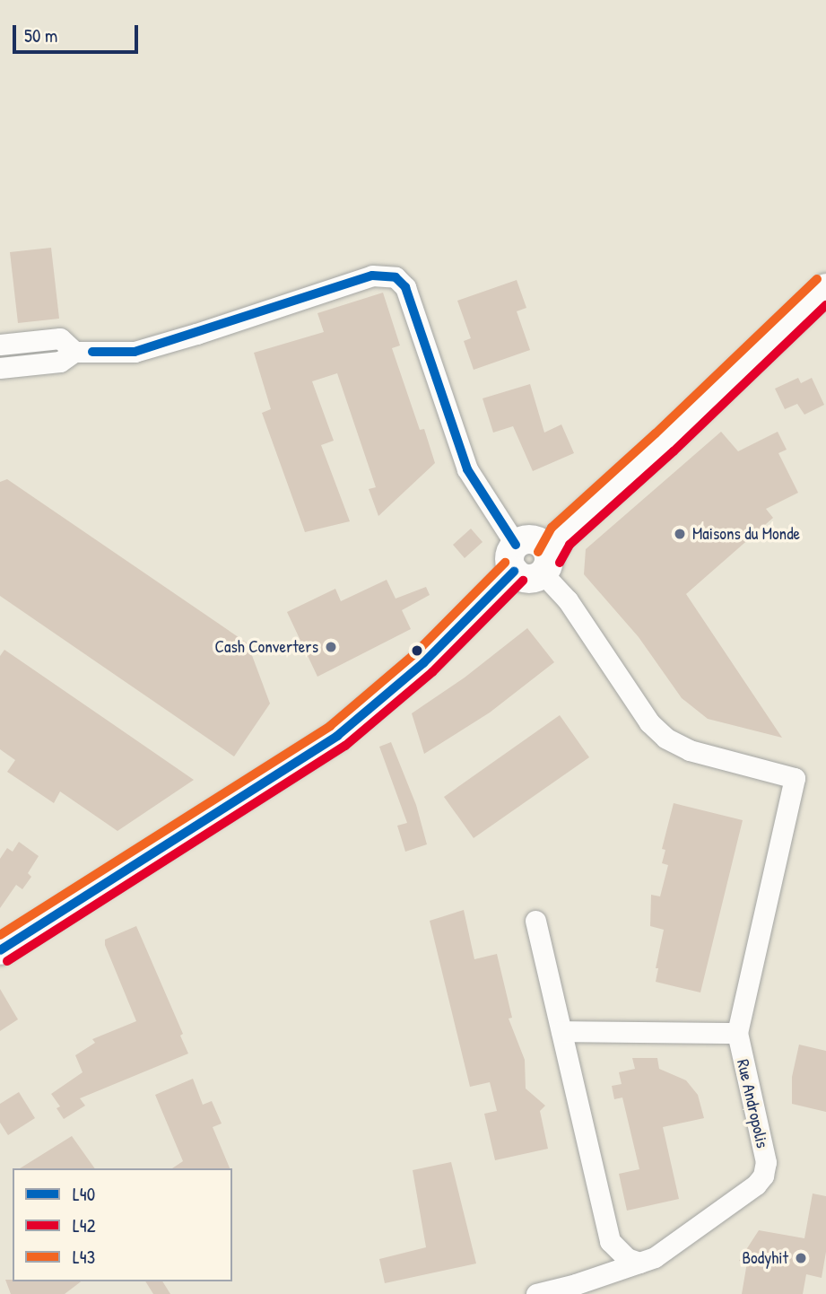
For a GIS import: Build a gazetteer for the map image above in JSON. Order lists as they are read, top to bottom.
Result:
{
  "streets": {
    "street": ["Rue Andropolis"]
  },
  "places": ["Maisons du Monde", "Cash Converters", "Bodyhit"],
  "lines": ["transit line L40", "transit line L43", "transit line L42"],
  "legend": ["L40", "L42", "L43"],
  "scale_bar": "50 m"
}
